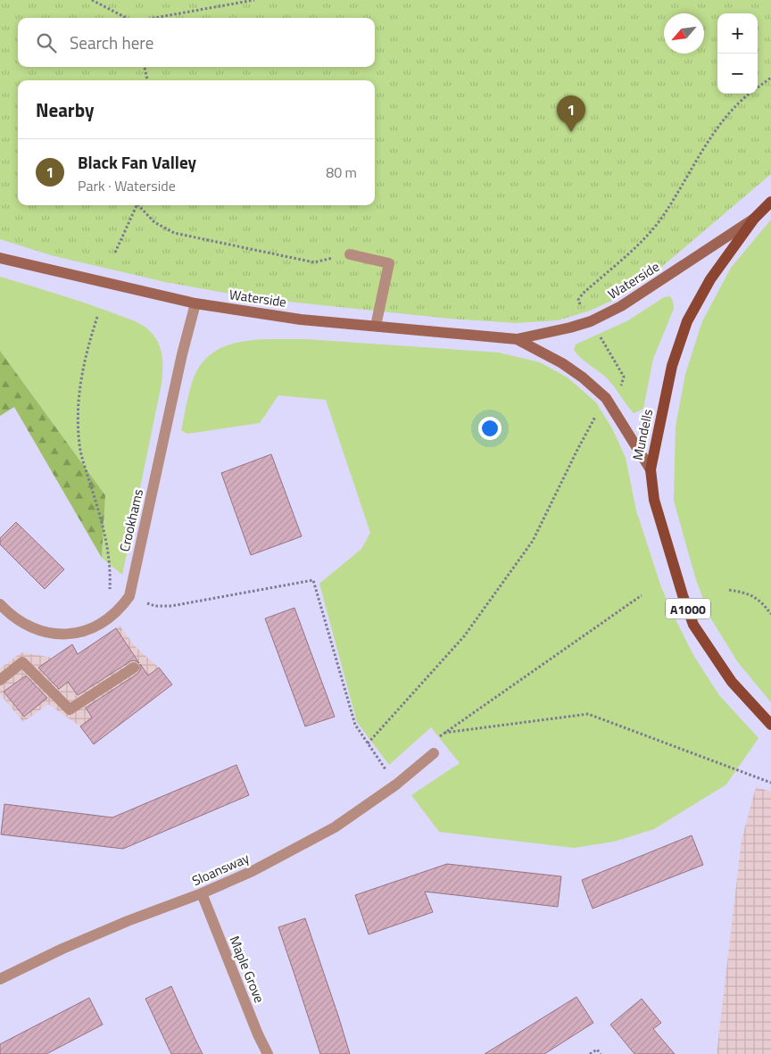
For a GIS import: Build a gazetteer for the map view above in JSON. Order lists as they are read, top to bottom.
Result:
{
  "streets": {
    "main road": ["Waterside", "Mundells", "A1000"],
    "street": ["Crookhams", "Sloansway", "Maple Grove"]
  },
  "crossings": [
    ["Waterside", "Mundells"],
    ["Waterside", "Crookhams"],
    ["Sloansway", "Maple Grove"]
  ],
  "north": "bottom left",
  "page": {
    "map_buttons": ["+", "−"],
    "search": "Search here",
    "heading": "Nearby",
    "pins": "1",
    "list": [
      {
        "mark": "1",
        "name": "Black Fan Valley",
        "note": "Park · Waterside",
        "value": "80 m"
      }
    ]
  }
}
